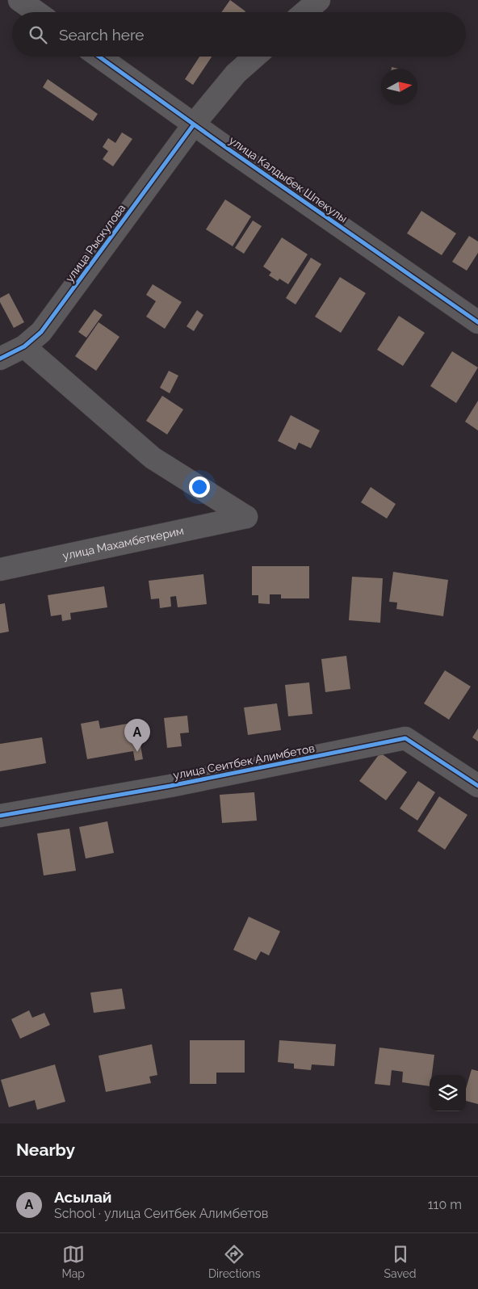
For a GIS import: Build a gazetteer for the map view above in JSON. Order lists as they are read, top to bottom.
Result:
{
  "streets": {
    "street": [
      "улица Калдыбек Шпекулы",
      "улица Рыскулова",
      "улица Махамбеткерим",
      "улица Сеитбек Алимбетов"
    ]
  },
  "crossings": [
    ["улица Калдыбек Шпекулы", "улица Рыскулова"],
    ["улица Рыскулова", "улица Махамбеткерим"]
  ],
  "north": "right",
  "page": {
    "search": "Search here",
    "pins": "A",
    "heading": "Nearby",
    "list": [
      {
        "mark": "A",
        "name": "Асылай",
        "note": "School · улица Сеитбек Алимбетов",
        "value": "110 m"
      }
    ],
    "nav": ["Map", "Directions", "Saved"]
  }
}
